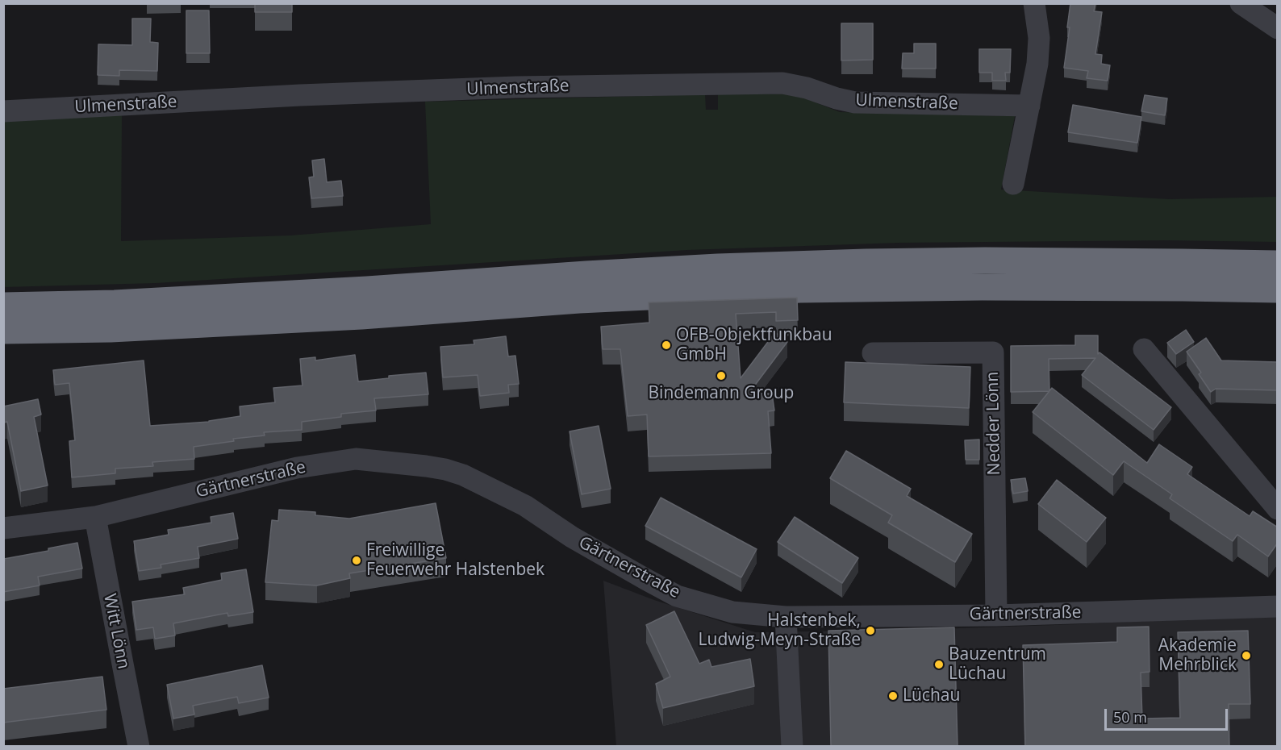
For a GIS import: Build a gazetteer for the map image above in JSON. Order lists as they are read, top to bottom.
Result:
{
  "streets": {
    "street": [
      "Ulmenstraße",
      "Nedder Lönn",
      "Gärtnerstraße",
      "Witt Lönn"
    ]
  },
  "crossings": [
    ["Nedder Lönn", "Gärtnerstraße"],
    ["Gärtnerstraße", "Witt Lönn"]
  ],
  "places": [
    "OFB-Objektfunkbau GmbH",
    "Bindemann Group",
    "Freiwillige Feuerwehr Halstenbek",
    "Halstenbek, Ludwig-Meyn-Straße",
    "Akademie Mehrblick",
    "Bauzentrum Lüchau",
    "Lüchau"
  ],
  "scale_bar": "50 m"
}
